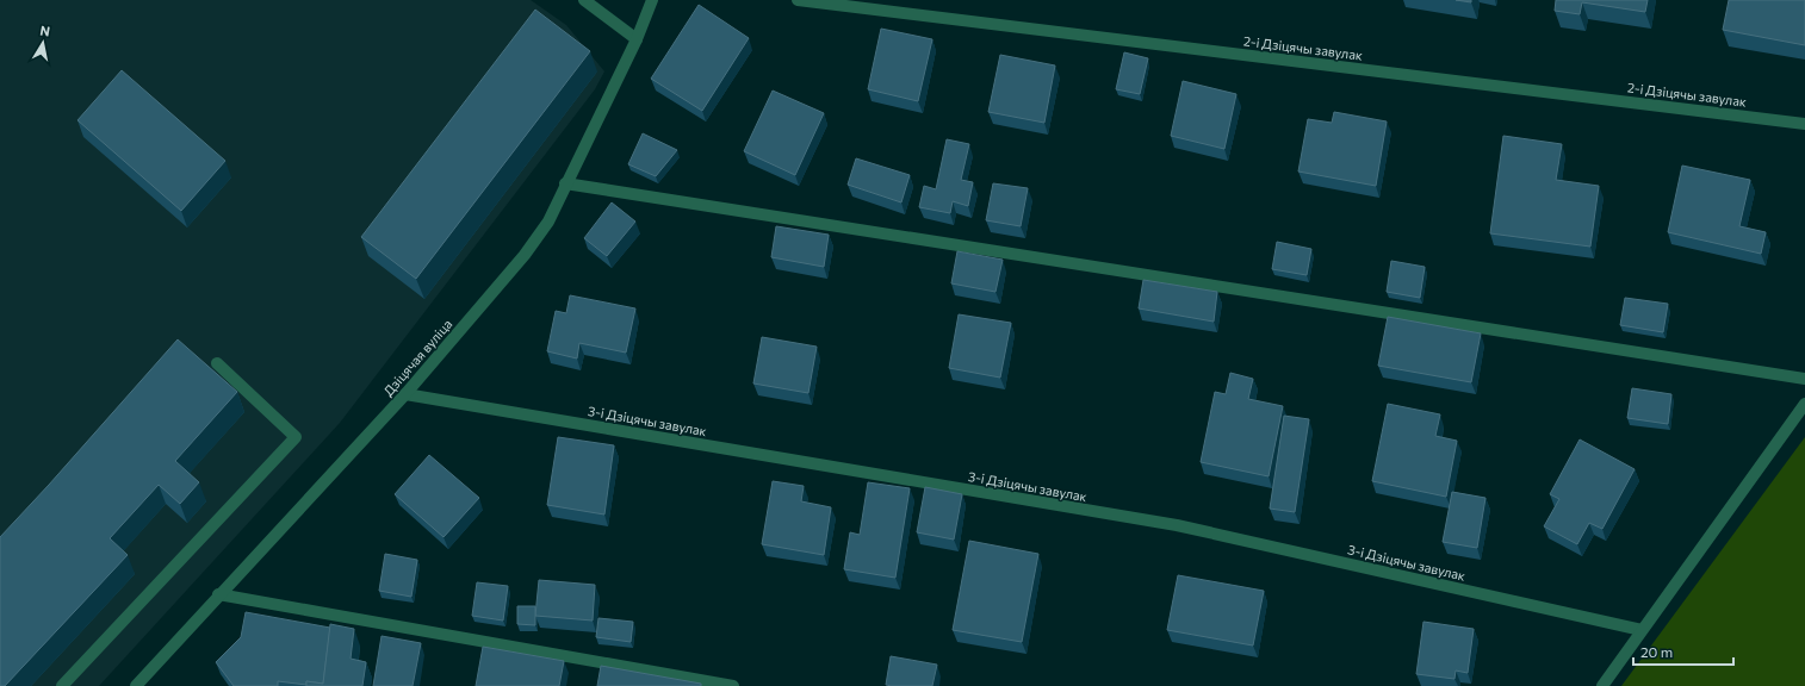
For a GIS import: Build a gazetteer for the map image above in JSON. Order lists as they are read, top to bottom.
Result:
{
  "streets": {
    "street": ["2-і Дзіцячы завулак", "Дзіцячая вуліца", "3-і Дзіцячы завулак"]
  },
  "crossings": [
    ["Дзіцячая вуліца", "3-і Дзіцячы завулак"]
  ],
  "scale_bar": "20 m",
  "north": "top"
}
